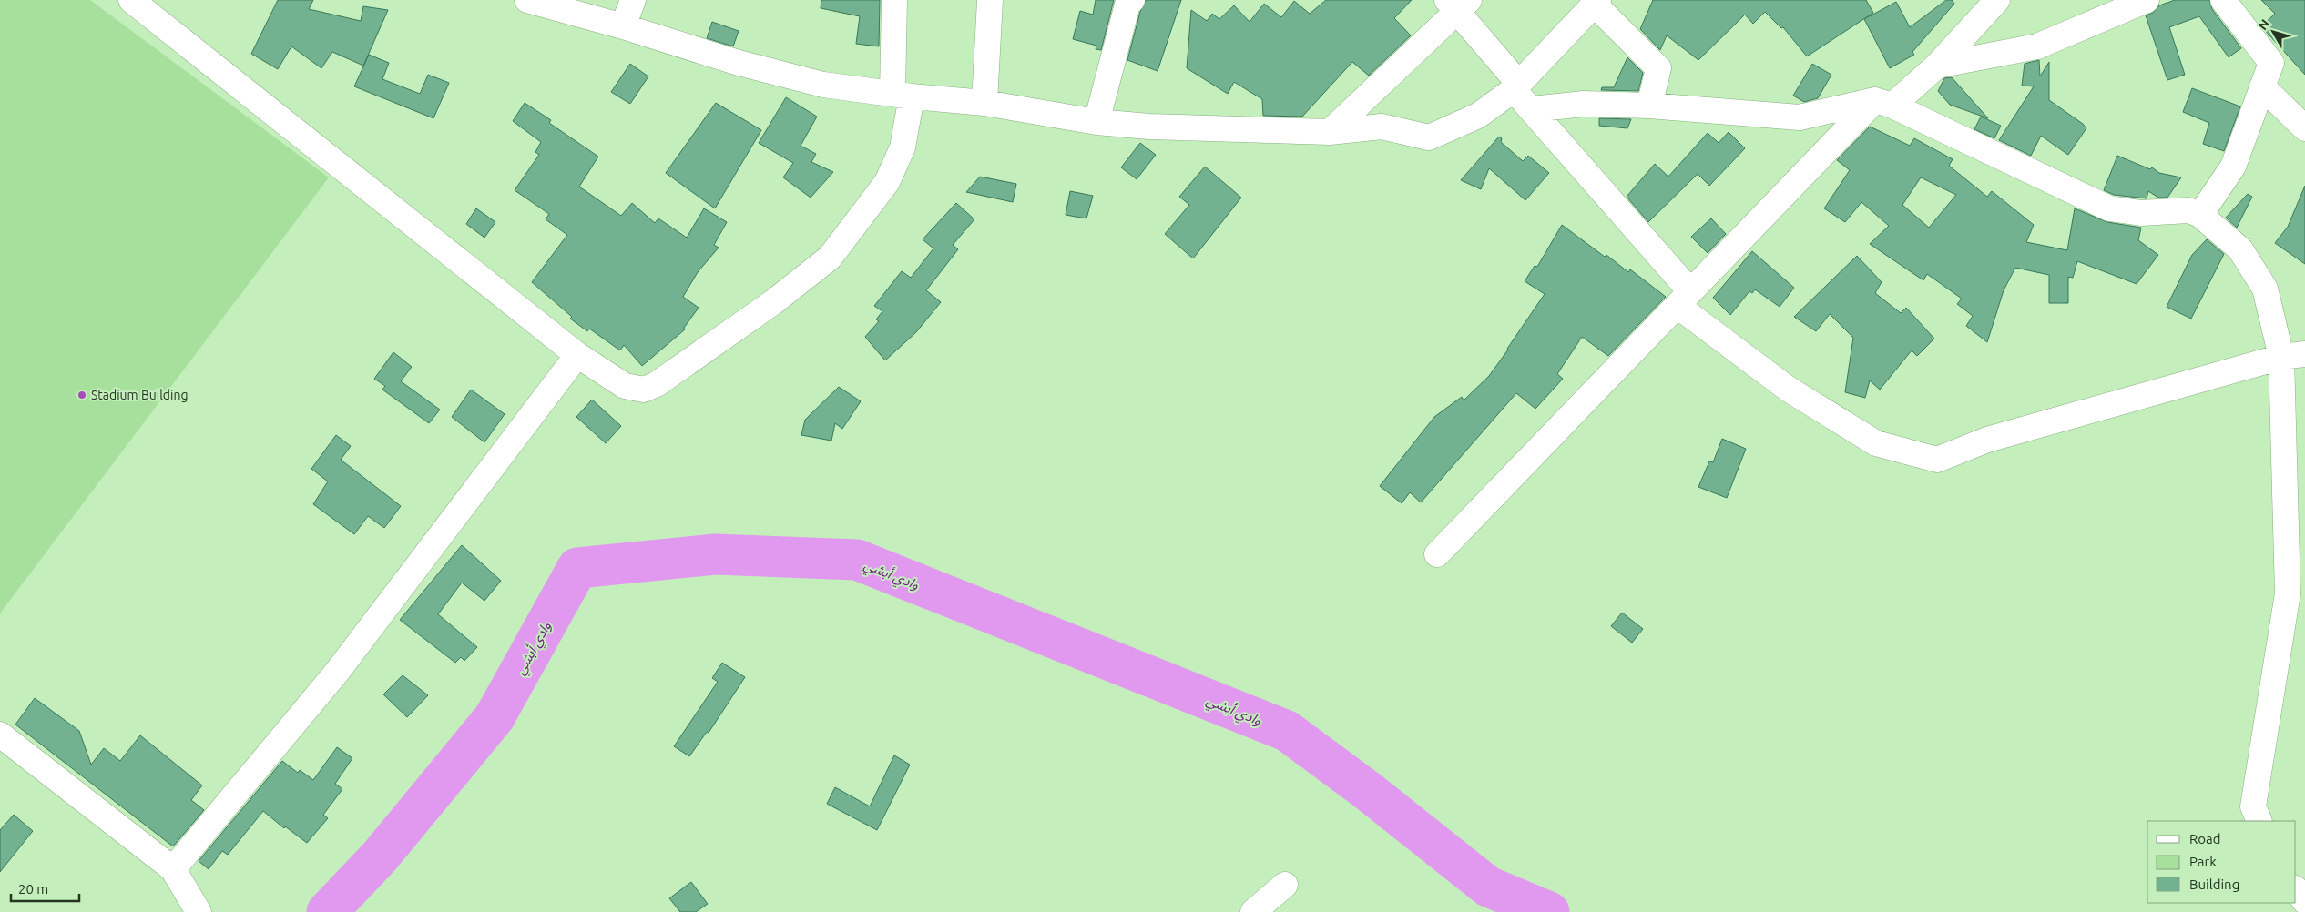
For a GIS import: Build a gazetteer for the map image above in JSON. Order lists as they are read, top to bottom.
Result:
{
  "water": ["وادي أبشي"],
  "places": ["Stadium Building"],
  "legend": ["Road", "Park", "Building"],
  "scale_bar": "20 m",
  "north": "top left"
}
